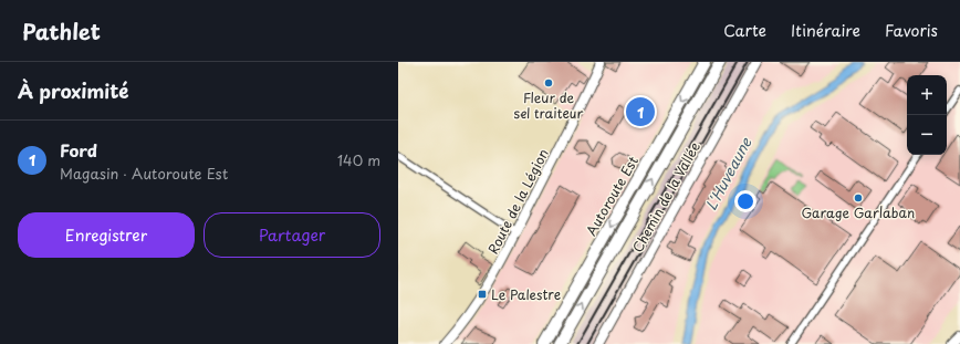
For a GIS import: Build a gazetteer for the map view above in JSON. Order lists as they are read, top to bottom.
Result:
{
  "streets": {
    "highway": ["Autoroute Est"],
    "main road": ["Chemin de la Vallée", "Route de la Légion"]
  },
  "water": ["L'Huveaune"],
  "places": {
    "other": ["Fleur de sel traiteur", "Garage Garlaban"],
    "transit": ["Le Palestre"]
  },
  "page": {
    "header": "Pathlet",
    "nav": ["Carte", "Itinéraire", "Favoris"],
    "heading": "À proximité",
    "map_buttons": ["+", "−"],
    "pins": "1",
    "list": [
      {
        "mark": "1",
        "name": "Ford",
        "note": "Magasin · Autoroute Est",
        "value": "140 m"
      }
    ],
    "buttons": ["Enregistrer", "Partager"]
  }
}
